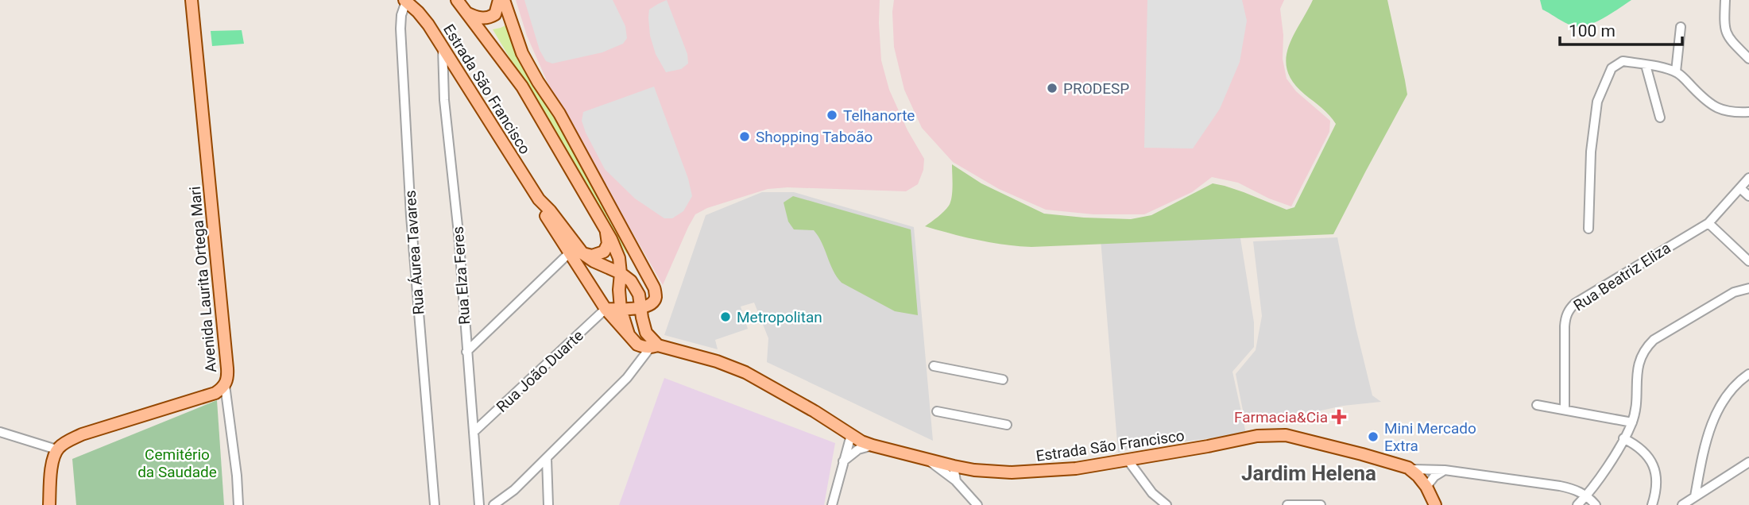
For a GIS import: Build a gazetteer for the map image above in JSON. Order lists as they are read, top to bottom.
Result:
{
  "streets": {
    "main road": ["Estrada São Francisco", "Avenida Laurita Ortega Mari"],
    "street": [
      "Rua Áurea Tavares",
      "Rua Elza Feres",
      "Rua Beatriz Eliza",
      "Rua João Duarte"
    ]
  },
  "crossings": [
    ["Estrada São Francisco", "Rua Áurea Tavares"],
    ["Estrada São Francisco", "Rua Elza Feres"],
    ["Estrada São Francisco", "Rua João Duarte"],
    ["Rua Elza Feres", "Rua João Duarte"]
  ],
  "districts": ["Jardim Helena"],
  "parks": ["Cemitério da Saudade"],
  "places": {
    "other": [
      "PRODESP",
      "Telhanorte",
      "Shopping Taboão",
      "Metropolitan",
      "Mini Mercado Extra"
    ],
    "health": ["Farmacia&Cia"]
  },
  "scale_bar": "100 m"
}
